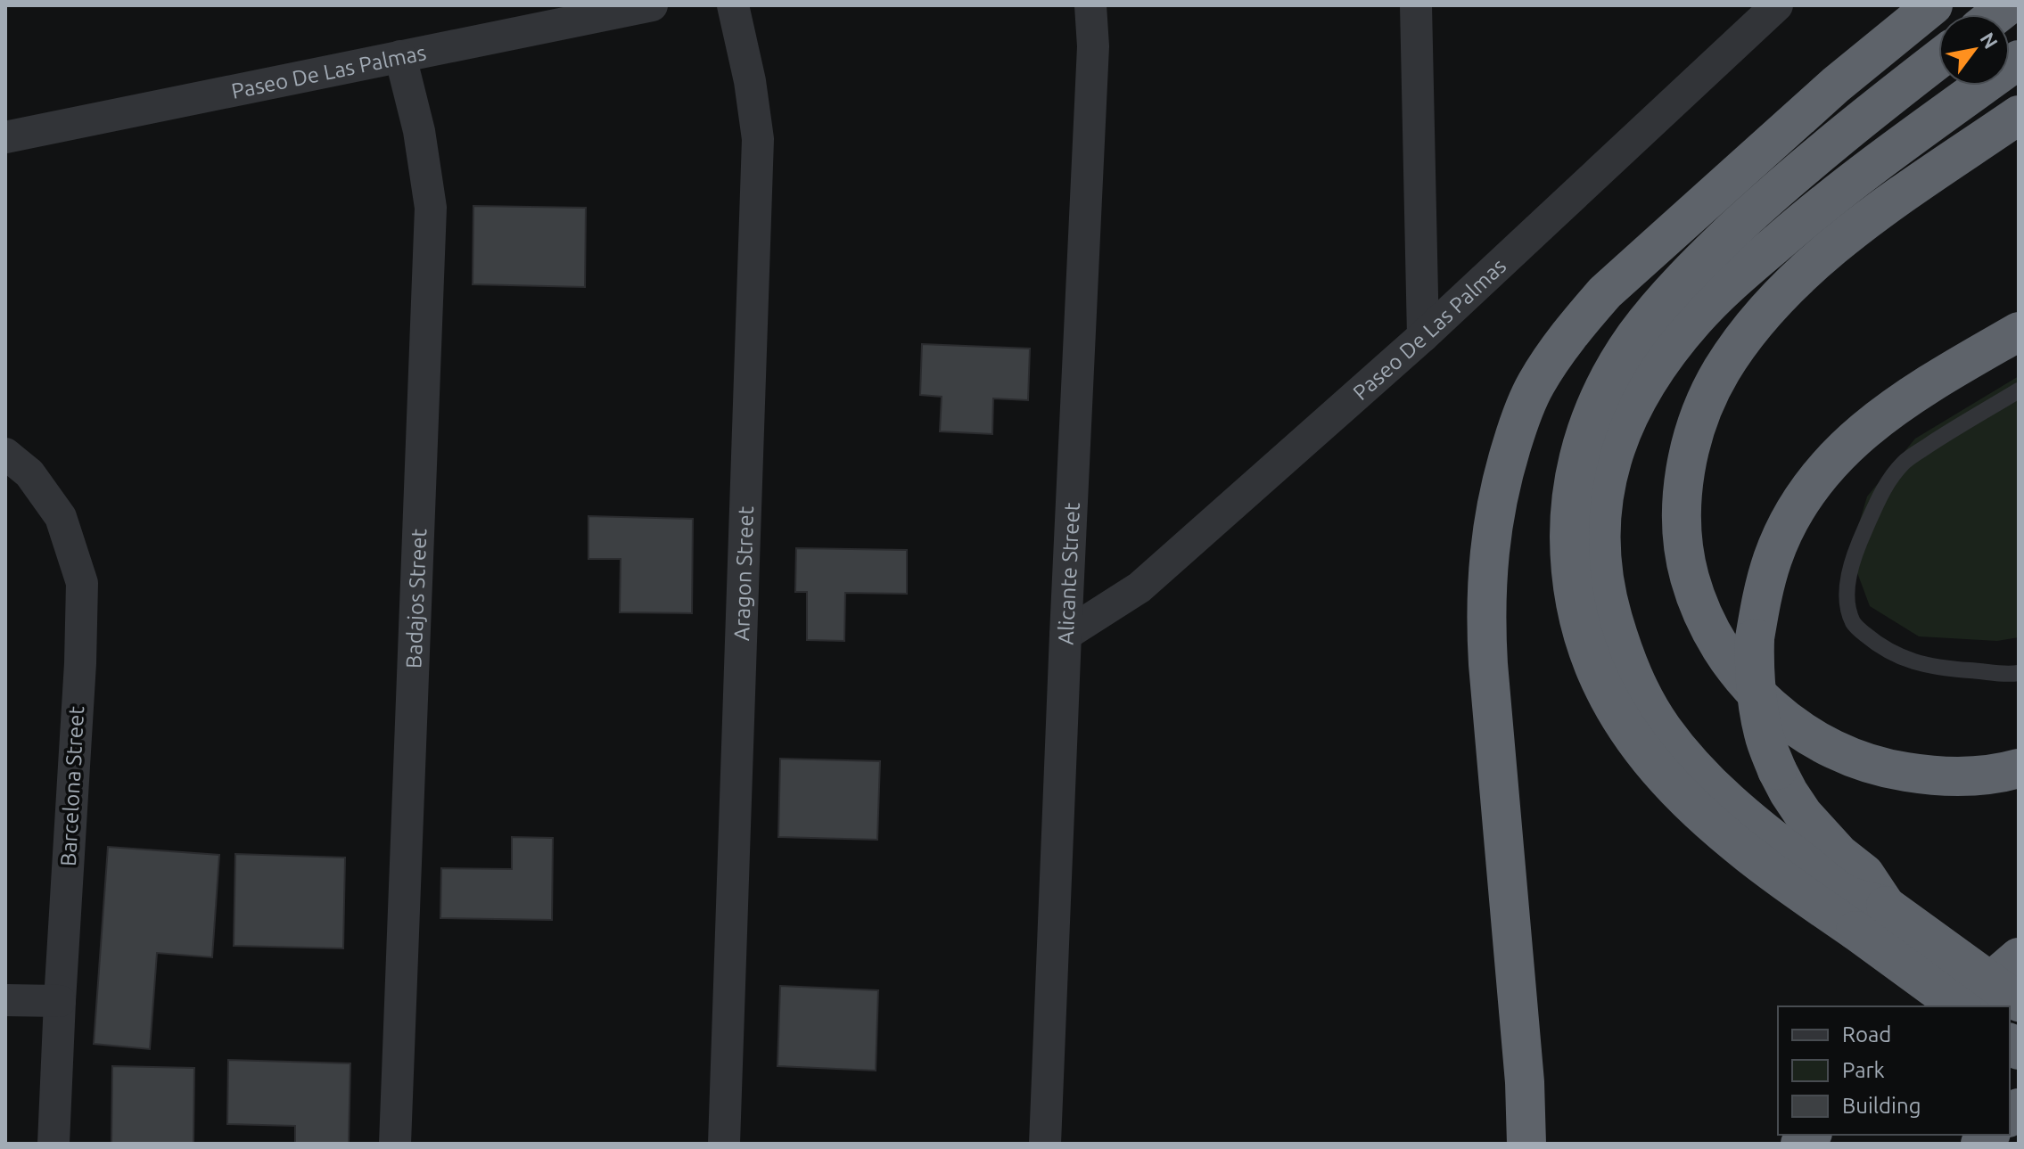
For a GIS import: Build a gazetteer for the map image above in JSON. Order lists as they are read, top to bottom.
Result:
{
  "streets": {
    "street": [
      "Paseo De Las Palmas",
      "Aragon Street",
      "Alicante Street",
      "Badajos Street",
      "Barcelona Street"
    ]
  },
  "crossings": [
    ["Paseo De Las Palmas", "Alicante Street"],
    ["Paseo De Las Palmas", "Badajos Street"]
  ],
  "legend": ["Road", "Park", "Building"],
  "north": "top right"
}
